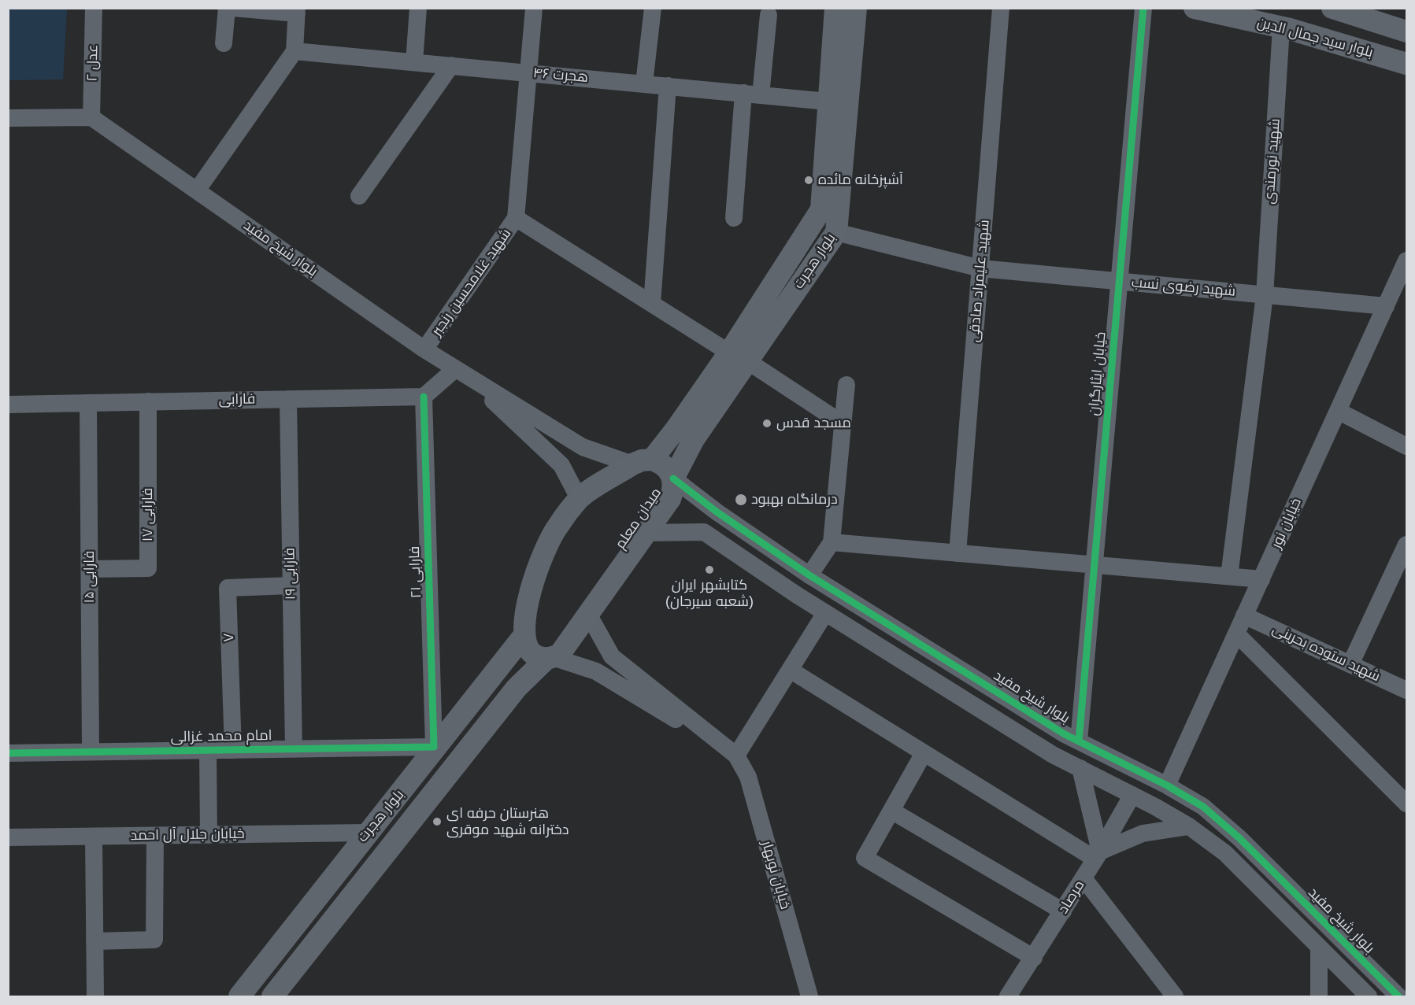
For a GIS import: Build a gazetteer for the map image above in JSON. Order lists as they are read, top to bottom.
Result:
{
  "streets": {
    "main road": ["بلوار سید جمال الدین", "بلوار هجرت", "میدان معلم"],
    "street": [
      "عدل ۲",
      "هجرت ۴۶",
      "شهید نورمندی",
      "بلوار شیخ مفید",
      "شهید علیمراد صادقی",
      "شهید غلامحسین رنجبر",
      "شهید رضوی نسب",
      "خیابان ایثارگران",
      "فارابی",
      "فارابی ۱۷",
      "خیابان نور",
      "فارابی ۲۱",
      "فارابی ۱۹",
      "فارابی ۱۵",
      "۷",
      "شهید ستوده بحرینی",
      "امام محمد غزالی",
      "خیابان جلال آل احمد",
      "خیابان نوبهار",
      "مرصاد"
    ]
  },
  "crossings": [
    ["بلوار سید جمال الدین", "شهید نورمندی"],
    ["عدل ۲", "بلوار شیخ مفید"],
    ["هجرت ۴۶", "بلوار هجرت"],
    ["هجرت ۴۶", "شهید غلامحسین رنجبر"],
    ["شهید نورمندی", "شهید رضوی نسب"],
    ["بلوار شیخ مفید", "بلوار هجرت"],
    ["بلوار شیخ مفید", "شهید غلامحسین رنجبر"],
    ["بلوار شیخ مفید", "خیابان ایثارگران"],
    ["بلوار شیخ مفید", "میدان معلم"],
    ["بلوار شیخ مفید", "خیابان نور"],
    ["بلوار هجرت", "شهید رضوی نسب"],
    ["بلوار هجرت", "میدان معلم"],
    ["بلوار هجرت", "فارابی ۲۱"],
    ["بلوار هجرت", "امام محمد غزالی"],
    ["بلوار هجرت", "خیابان جلال آل احمد"],
    ["شهید علیمراد صادقی", "شهید رضوی نسب"],
    ["شهید رضوی نسب", "خیابان ایثارگران"],
    ["شهید رضوی نسب", "خیابان نور"],
    ["فارابی", "فارابی ۱۷"],
    ["فارابی", "فارابی ۲۱"],
    ["فارابی", "فارابی ۱۹"],
    ["فارابی", "فارابی ۱۵"],
    ["فارابی ۱۷", "فارابی ۱۵"],
    ["خیابان نور", "شهید ستوده بحرینی"],
    ["فارابی ۲۱", "امام محمد غزالی"],
    ["فارابی ۱۹", "۷"],
    ["فارابی ۱۹", "امام محمد غزالی"],
    ["فارابی ۱۵", "امام محمد غزالی"],
    ["۷", "امام محمد غزالی"]
  ],
  "places": [
    "آشپزخانه مائده",
    "مسجد قدس",
    "درمانگاه بهبود",
    "کتابشهر ایران (شعبه سیرجان)",
    "هنرستان حرفه ای دخترانه شهید موقری"
  ]
}
